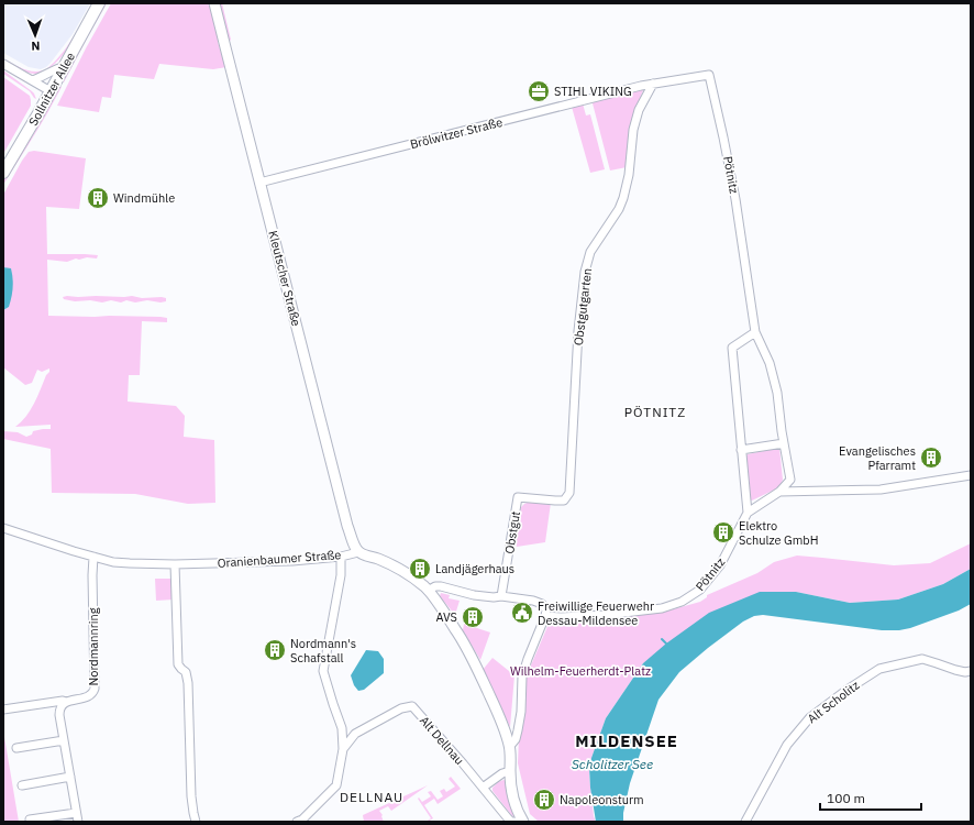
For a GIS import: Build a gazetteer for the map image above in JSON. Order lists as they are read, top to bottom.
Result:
{
  "streets": {
    "main road": ["Sollnitzer Allee"],
    "street": [
      "Brölwitzer Straße",
      "Pötnitz",
      "Kleutscher Straße",
      "Obstgutgarten",
      "Obstgut",
      "Oranienbaumer Straße",
      "Nordmannring",
      "Alt Scholitz",
      "Alt Dellnau"
    ]
  },
  "crossings": [
    ["Brölwitzer Straße", "Pötnitz"],
    ["Brölwitzer Straße", "Kleutscher Straße"],
    ["Brölwitzer Straße", "Obstgutgarten"],
    ["Pötnitz", "Obstgutgarten"],
    ["Kleutscher Straße", "Oranienbaumer Straße"],
    ["Obstgutgarten", "Obstgut"],
    ["Oranienbaumer Straße", "Nordmannring"],
    ["Oranienbaumer Straße", "Alt Dellnau"]
  ],
  "districts": ["PÖTNITZ", "MILDENSEE", "DELLNAU"],
  "water": ["Scholitzer See"],
  "parks": ["Wilhelm-Feuerherdt-Platz"],
  "places": {
    "office": ["STIHL VIKING"],
    "building": [
      "Windmühle",
      "Evangelisches Pfarramt",
      "Elektro Schulze GmbH",
      "Landjägerhaus",
      "AVS",
      "Nordmann's Schafstall",
      "Napoleonsturm"
    ],
    "public building": ["Freiwillige Feuerwehr Dessau-Mildensee"]
  },
  "scale_bar": "100 m",
  "north": "bottom"
}
